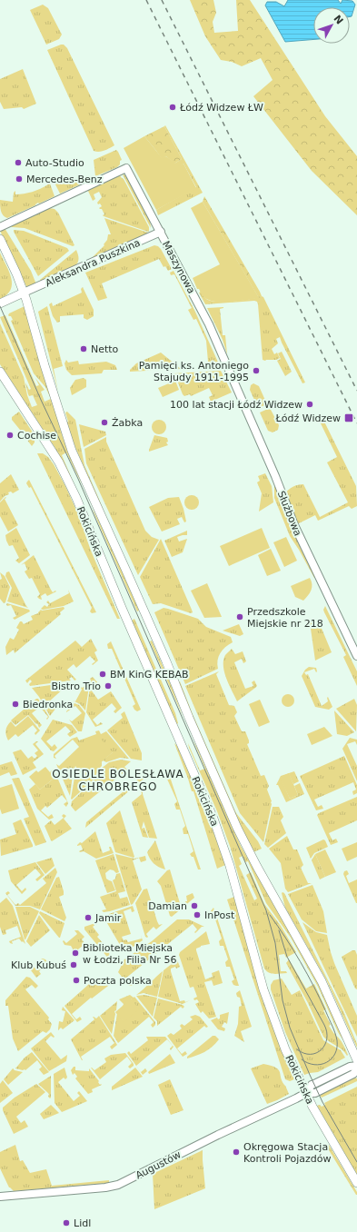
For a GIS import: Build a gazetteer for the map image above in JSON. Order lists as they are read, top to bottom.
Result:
{
  "streets": {
    "main road": ["Rokicińska"],
    "street": [
      "Aleksandra Puszkina",
      "Maszynowa",
      "Służbowa",
      "Augustów"
    ]
  },
  "crossings": [
    ["Aleksandra Puszkina", "Maszynowa"],
    ["Aleksandra Puszkina", "Rokicińska"],
    ["Maszynowa", "Służbowa"],
    ["Rokicińska", "Augustów"]
  ],
  "districts": ["OSIEDLE BOLESŁAWA CHROBREGO"],
  "places": {
    "other": [
      "Łódź Widzew ŁW",
      "Auto-Studio",
      "Mercedes-Benz",
      "Netto",
      "Pamięci ks. Antoniego Stajudy 1911-1995",
      "100 lat stacji Łódź Widzew",
      "Żabka",
      "Cochise",
      "Przedszkole Miejskie nr 218",
      "BM KinG KEBAB",
      "Bistro Trio",
      "Biedronka",
      "Damian",
      "InPost",
      "Jamir",
      "Biblioteka Miejska w Łodzi, Filia Nr 56",
      "Klub Kubuś",
      "Poczta polska",
      "Okręgowa Stacja Kontroli Pojazdów",
      "Lidl"
    ],
    "transit": ["Łódź Widzew"]
  },
  "north": "top right"
}
